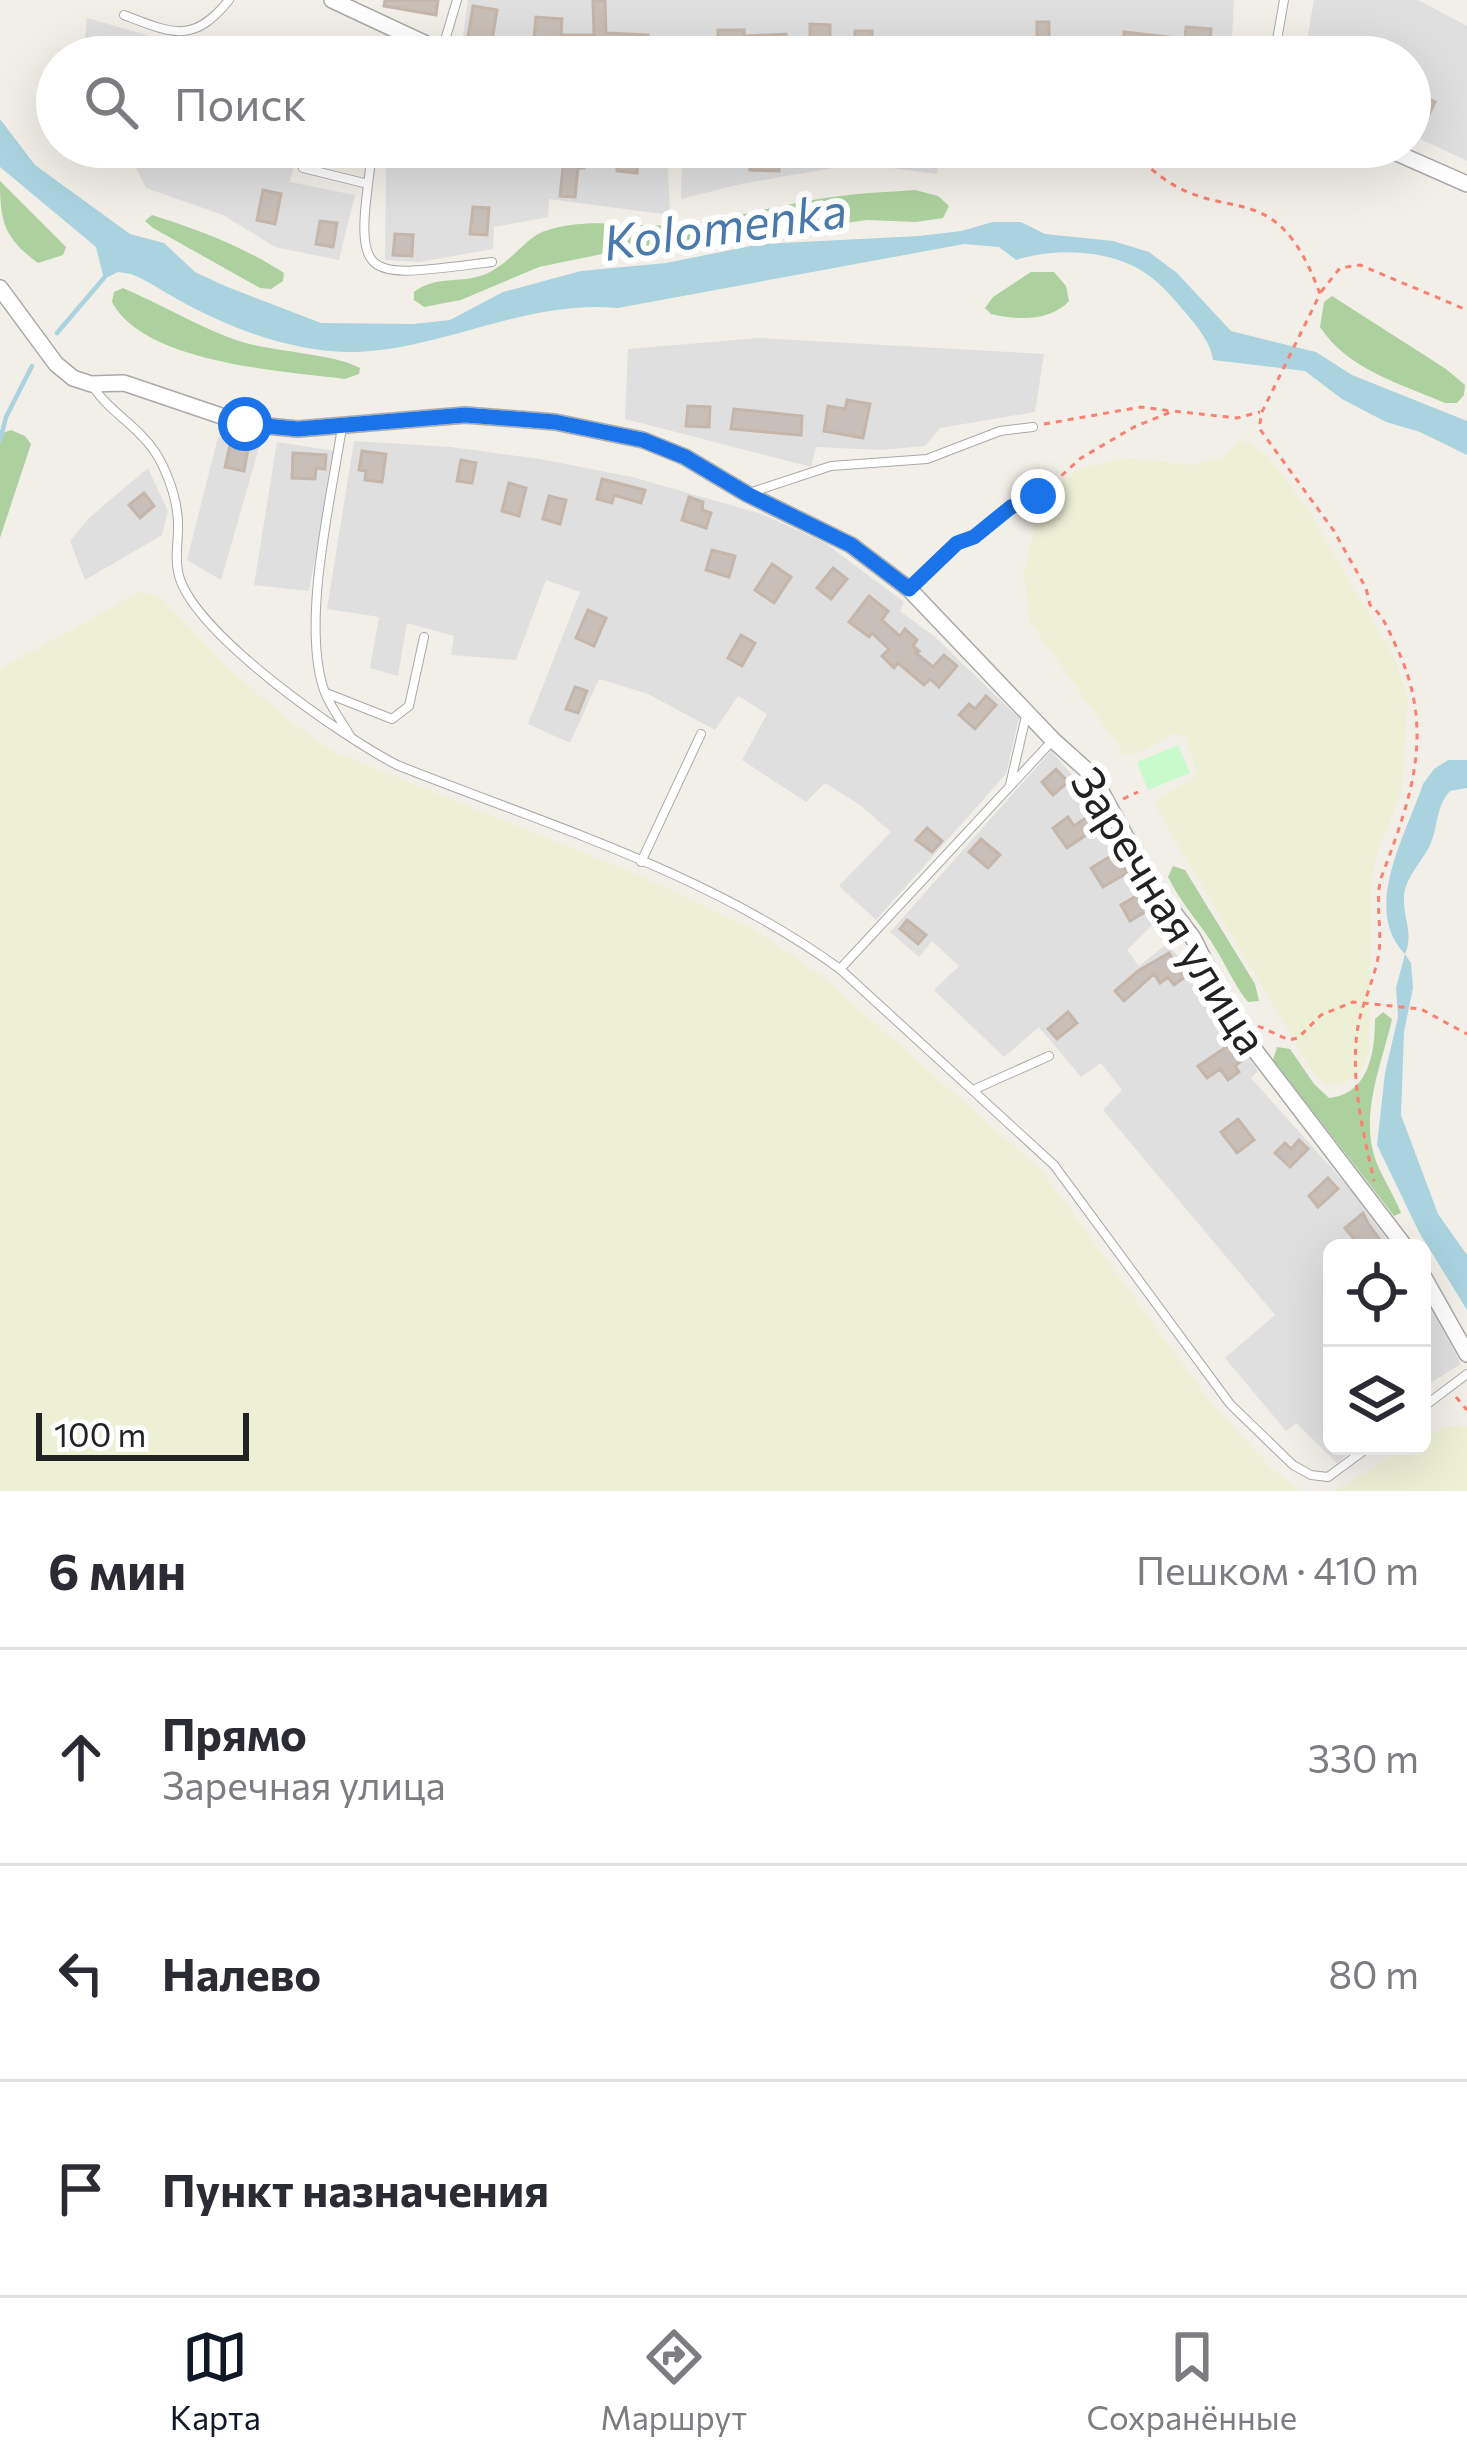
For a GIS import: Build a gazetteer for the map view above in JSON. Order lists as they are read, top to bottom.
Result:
{
  "streets": {
    "street": ["Заречная улица"]
  },
  "water": ["Kolomenka"],
  "scale_bar": "100 m",
  "page": {
    "search": "Поиск",
    "scale": "100 m",
    "heading": ["6 мин", "Пешком · 410 m"],
    "list": [
      ["Прямо", "Заречная улица", "330 m"],
      ["Налево", "80 m"],
      "Пункт назначения"
    ],
    "nav": ["Карта", "Маршрут", "Сохранённые"]
  }
}
